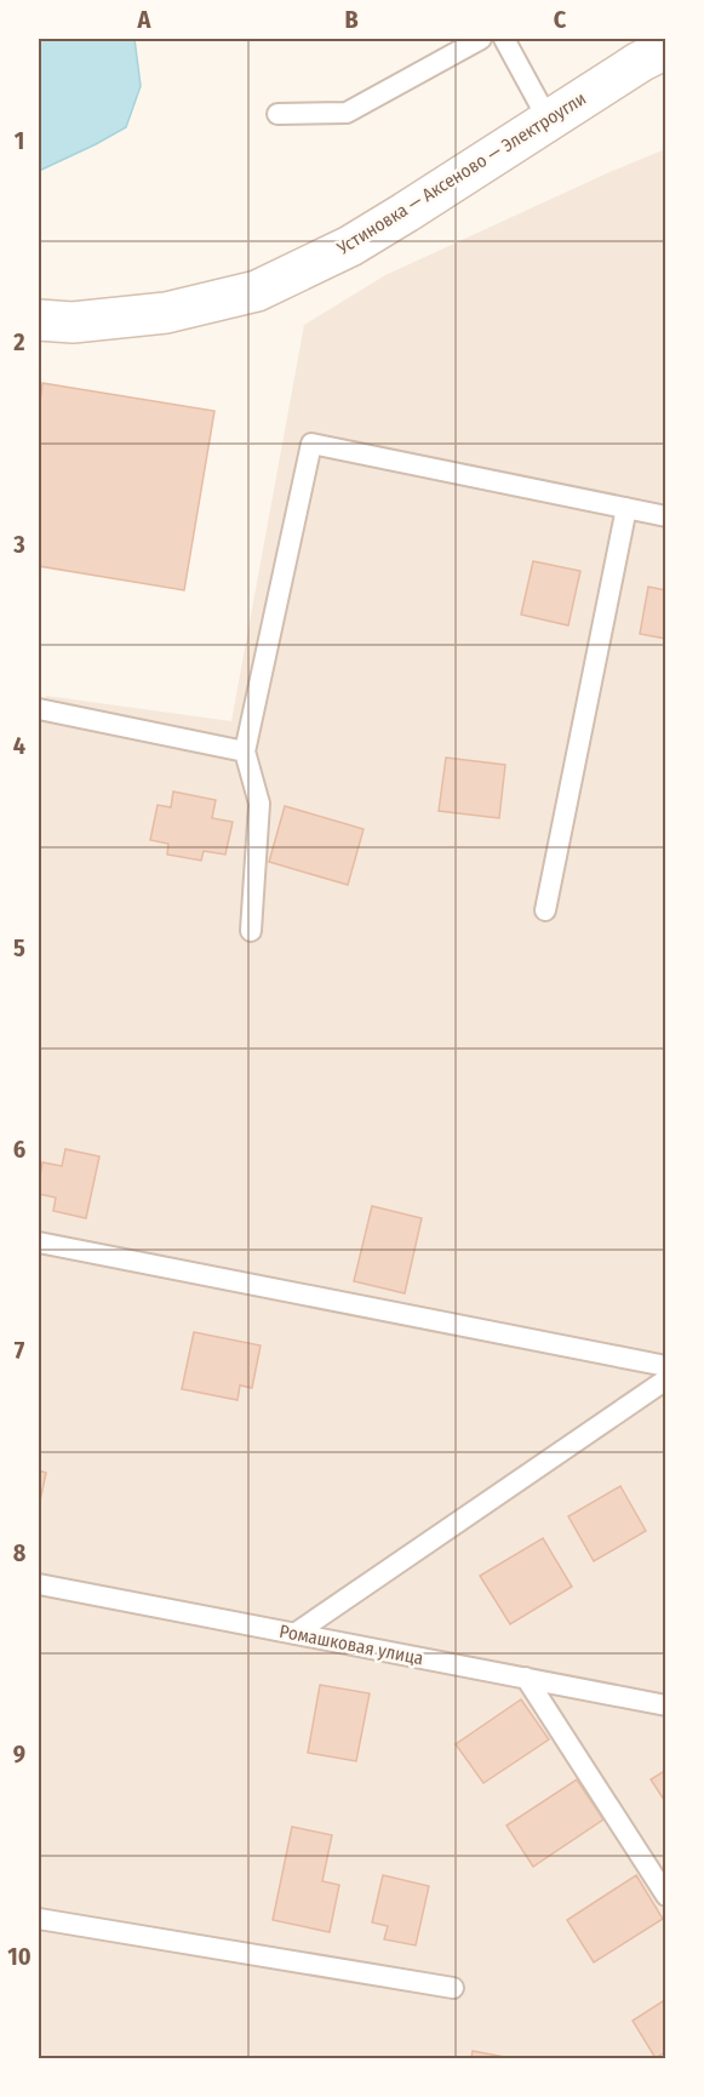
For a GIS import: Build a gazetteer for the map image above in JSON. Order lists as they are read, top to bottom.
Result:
{
  "streets": {
    "main road": ["Устиновка — Аксеново — Электроугли"],
    "lane": ["Ромашковая улица"]
  },
  "grid": {
    "columns": ["A", "B", "C"],
    "rows": [
      "1",
      "2",
      "3",
      "4",
      "5",
      "6",
      "7",
      "8",
      "9",
      "10"
    ]
  }
}
